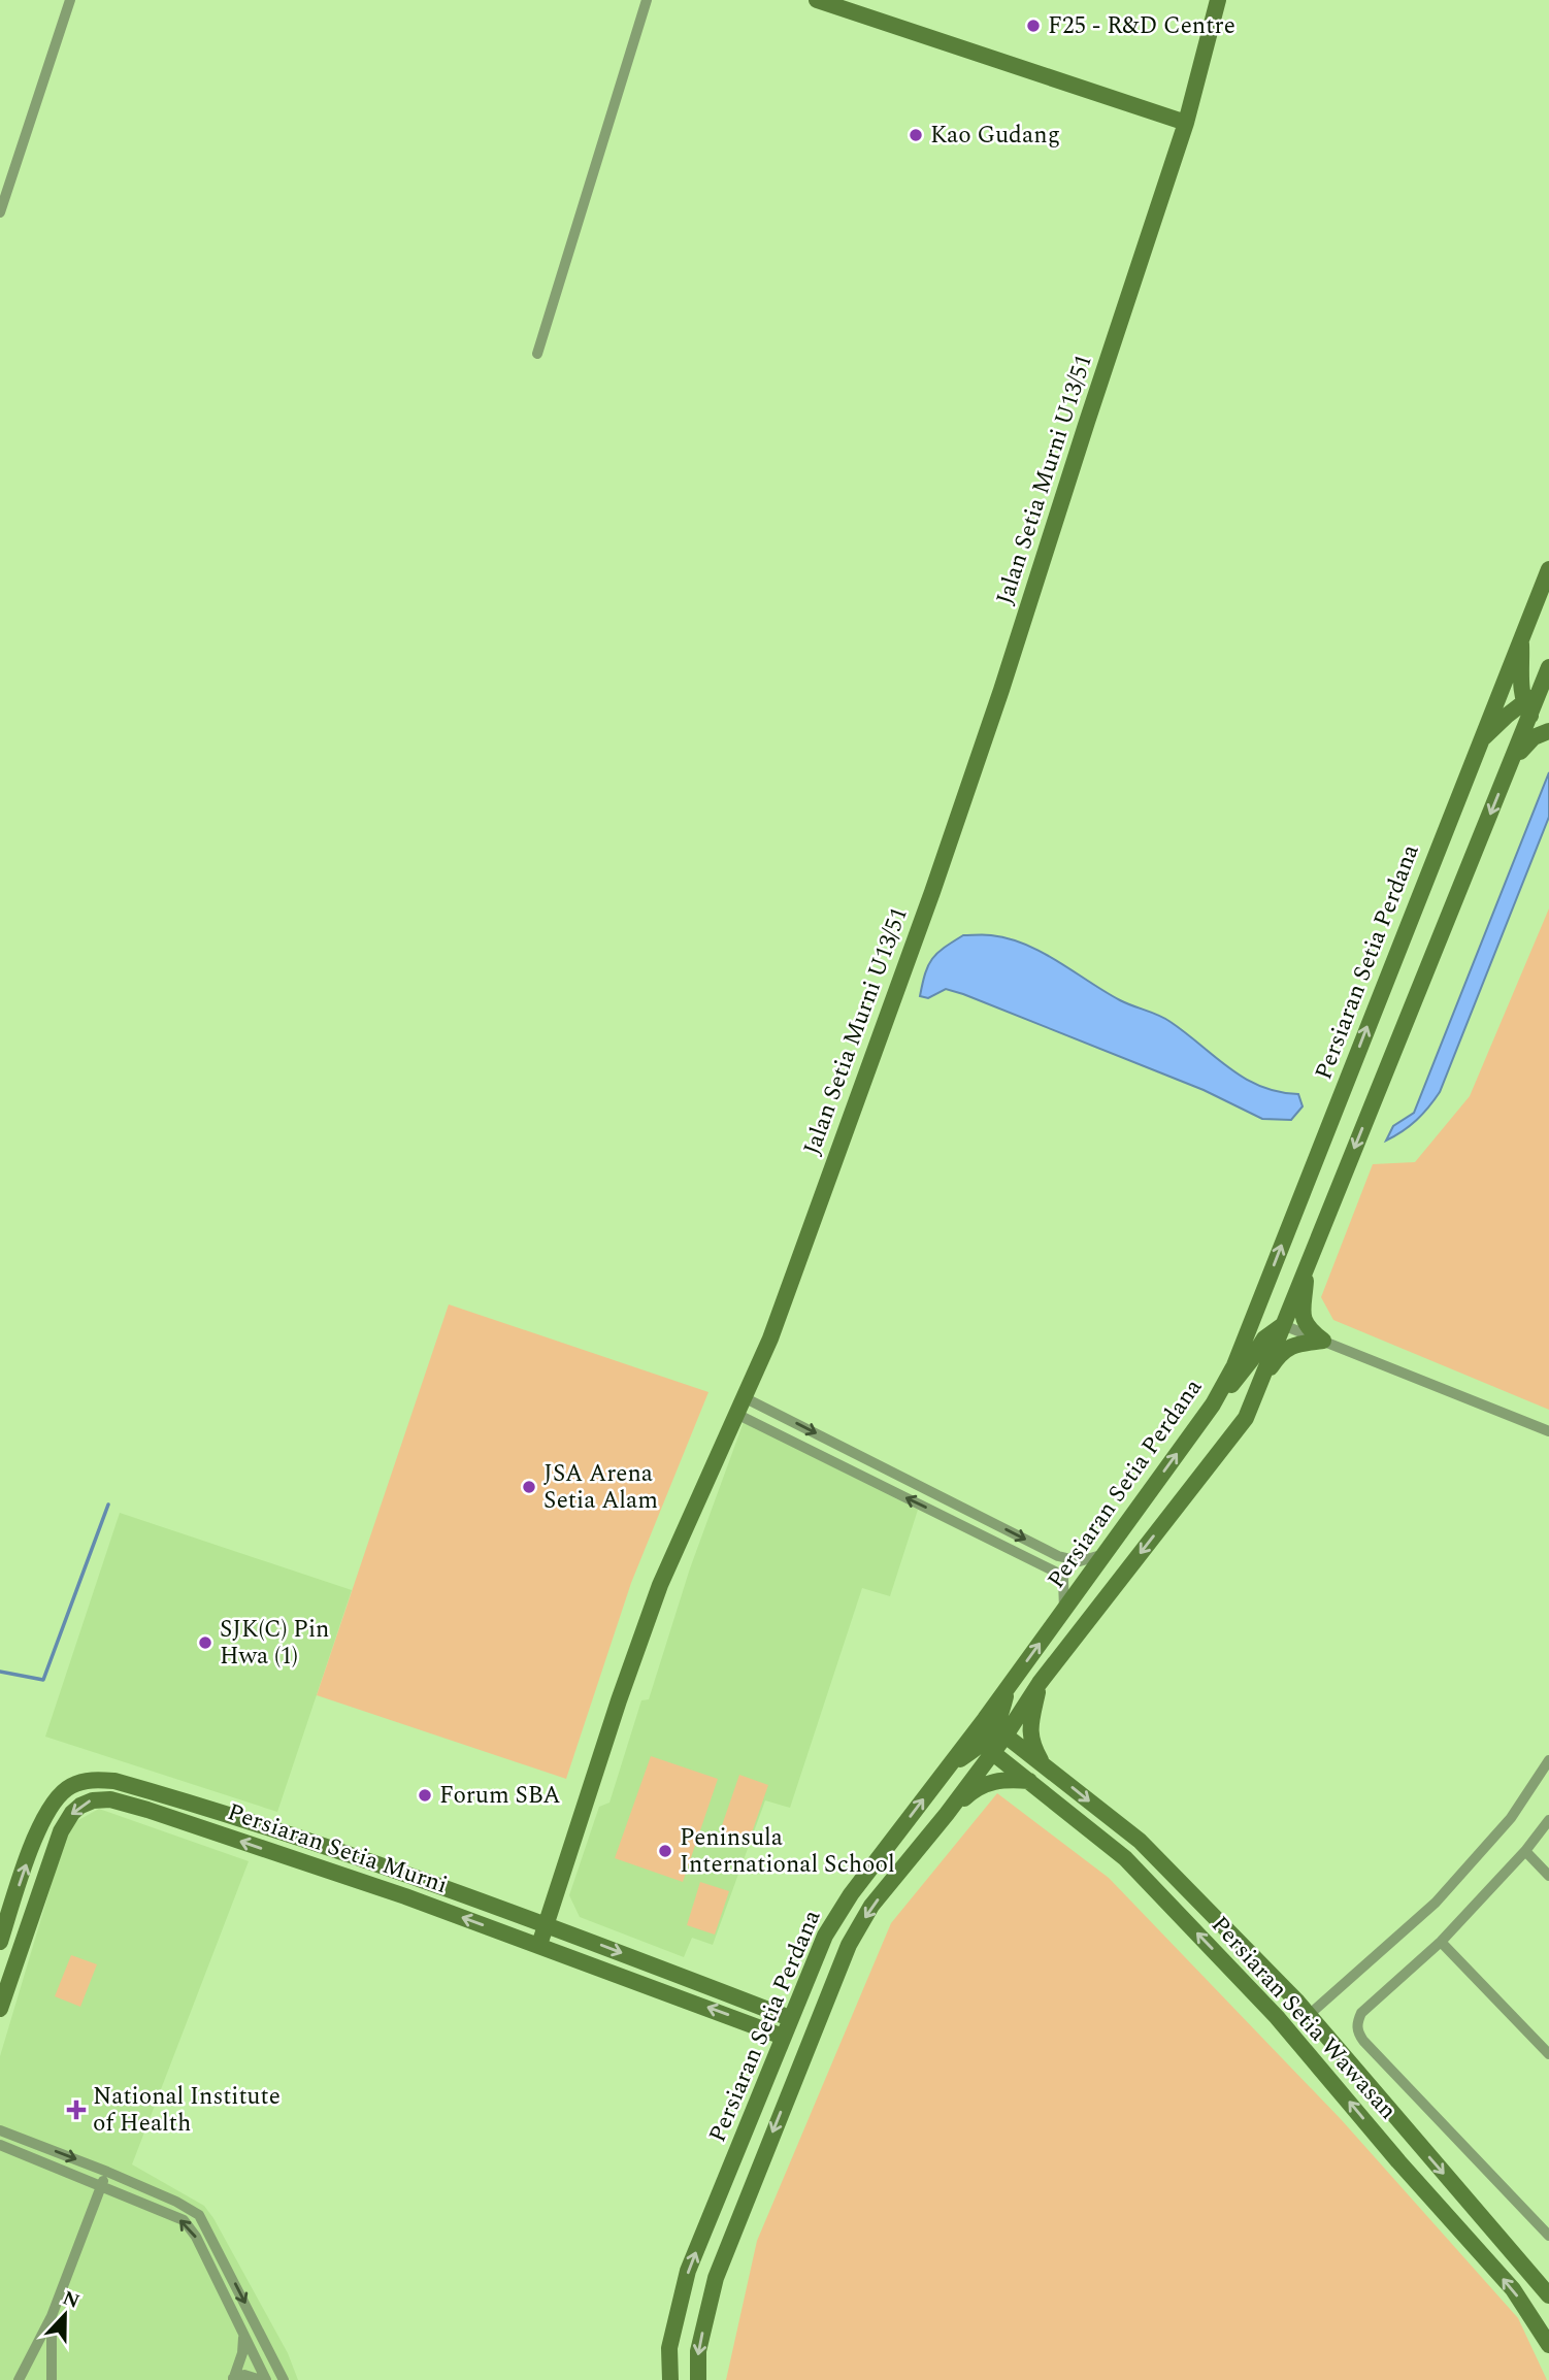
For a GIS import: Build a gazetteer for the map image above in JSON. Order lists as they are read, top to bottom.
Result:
{
  "streets": {
    "street": [
      "Jalan Setia Murni U13/51",
      "Persiaran Setia Perdana",
      "Persiaran Setia Murni",
      "Persiaran Setia Wawasan"
    ]
  },
  "crossings": [
    ["Jalan Setia Murni U13/51", "Persiaran Setia Murni"],
    ["Persiaran Setia Perdana", "Persiaran Setia Murni"],
    ["Persiaran Setia Perdana", "Persiaran Setia Wawasan"]
  ],
  "places": {
    "other": [
      "F25 - R&D Centre",
      "Kao Gudang",
      "JSA Arena Setia Alam",
      "SJK(C) Pin Hwa (1)",
      "Forum SBA",
      "Peninsula International School"
    ],
    "health": ["National Institute of Health"]
  },
  "north": "top"
}
